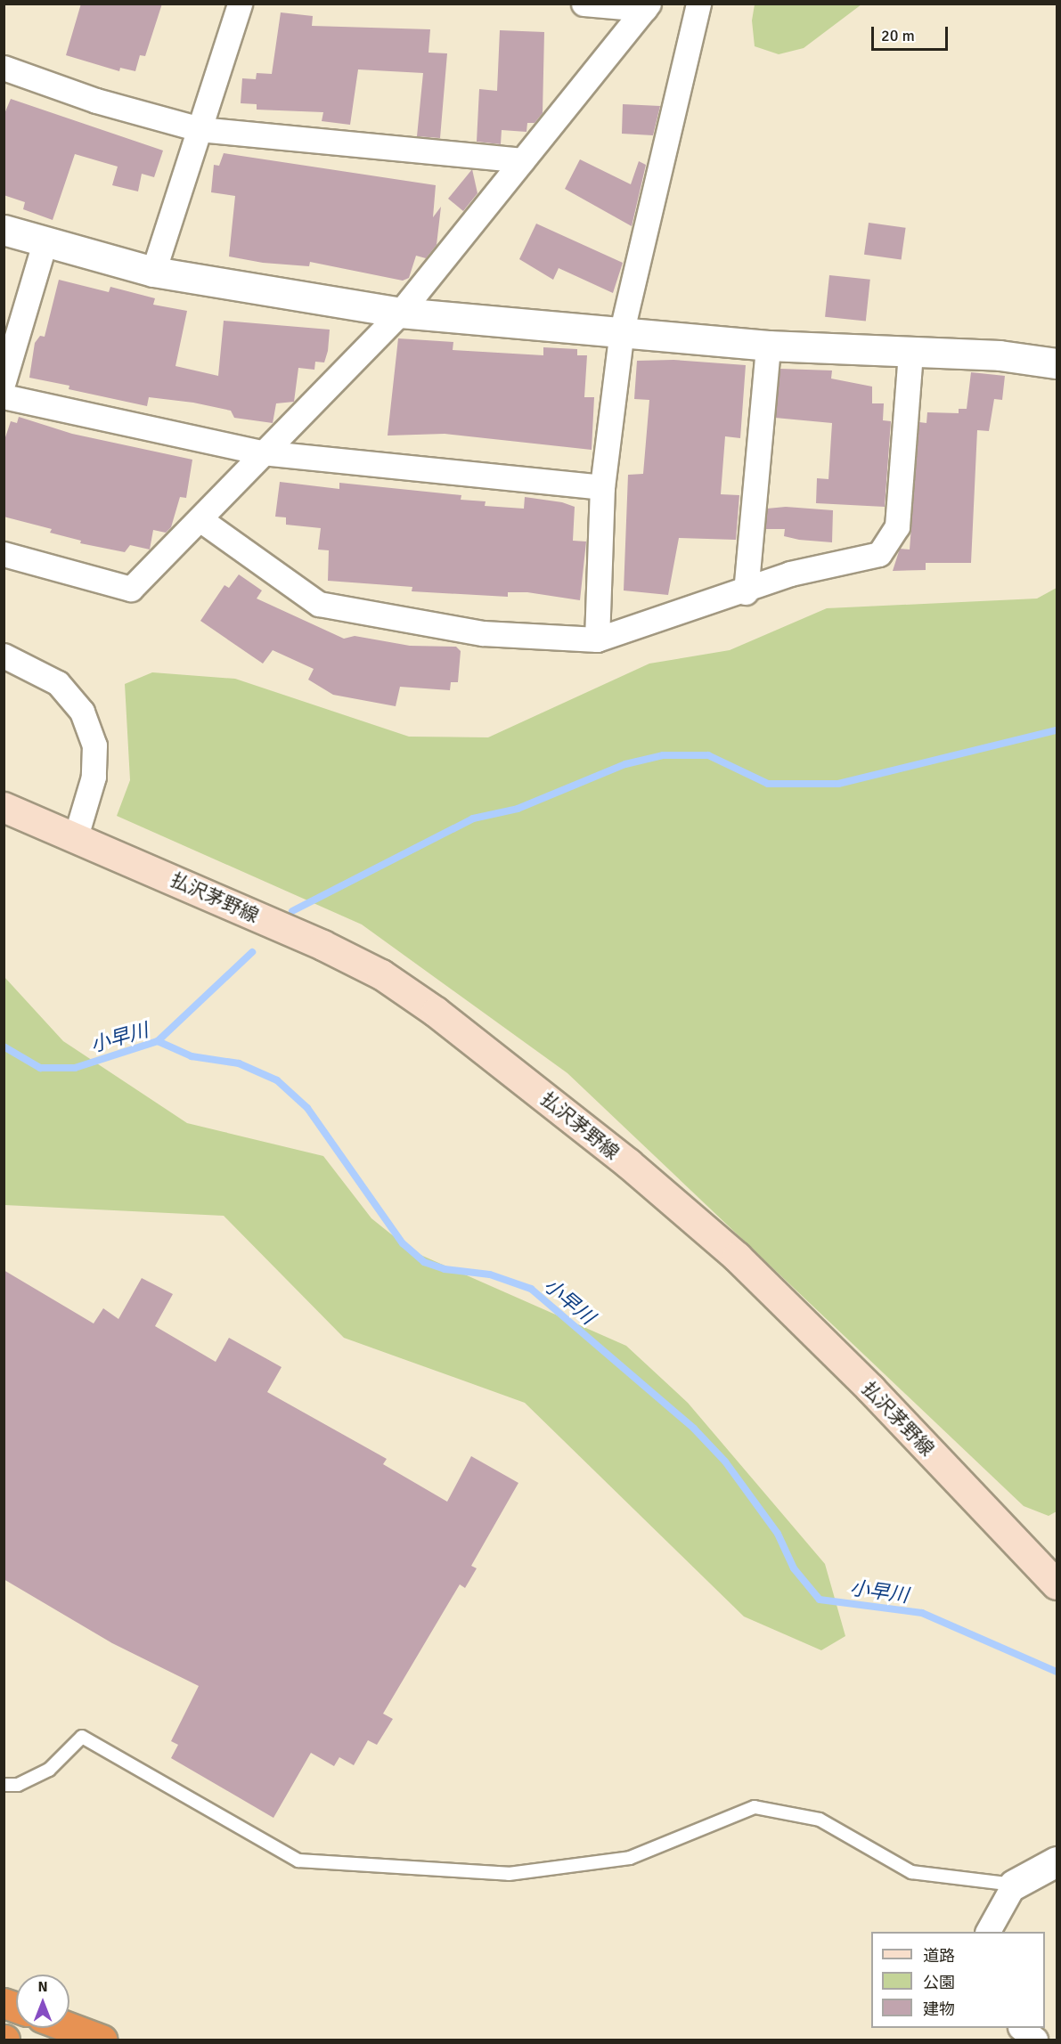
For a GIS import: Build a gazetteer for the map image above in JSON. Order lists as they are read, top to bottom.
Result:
{
  "streets": {
    "main road": ["払沢茅野線"]
  },
  "water": ["小早川"],
  "legend": ["道路", "公園", "建物"],
  "scale_bar": "20 m",
  "north": "top"
}
